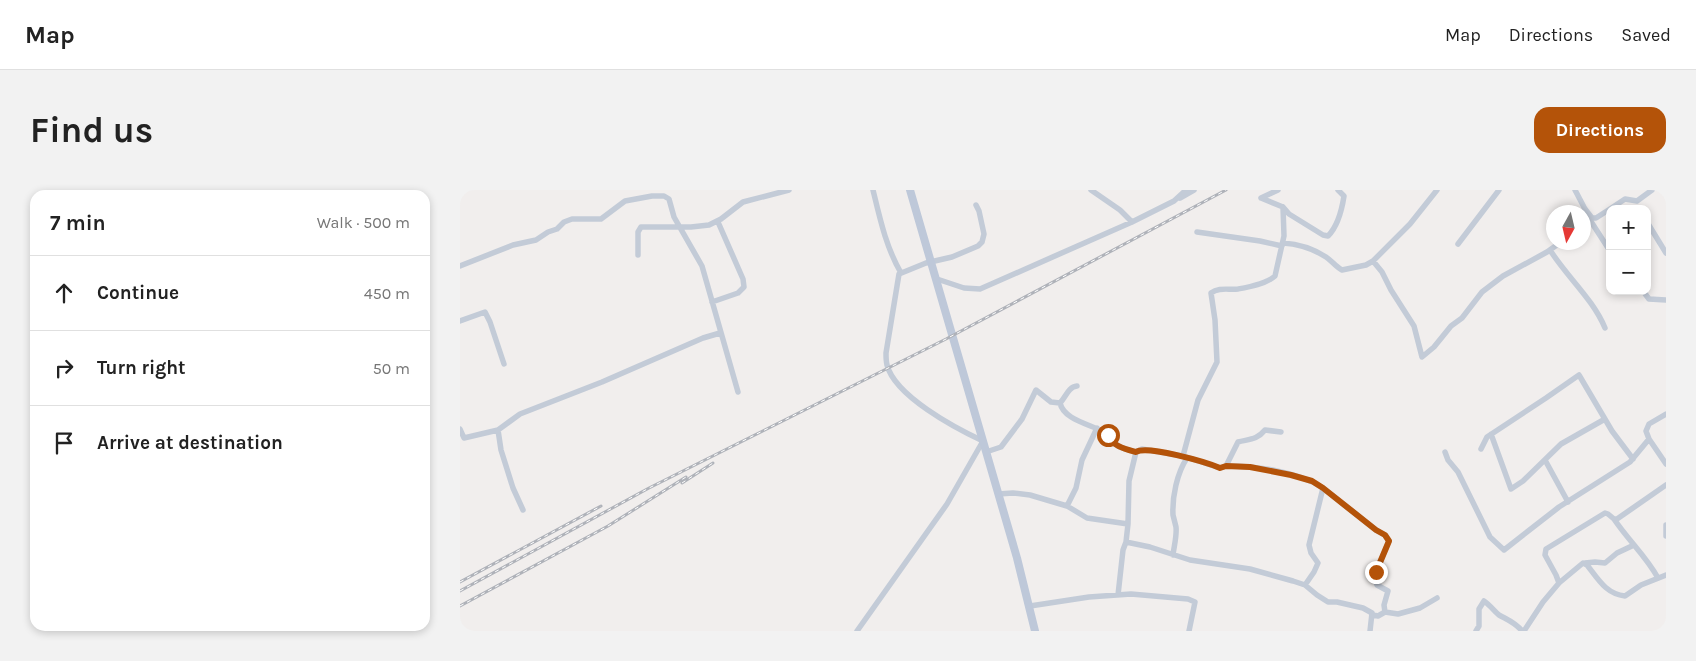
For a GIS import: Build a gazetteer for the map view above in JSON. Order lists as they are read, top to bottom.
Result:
{
  "north": "bottom",
  "page": {
    "header": "Map",
    "nav": ["Map", "Directions", "Saved"],
    "buttons": "Directions",
    "title": "Find us",
    "heading": ["7 min", "Walk · 500 m"],
    "map_buttons": ["+", "−"],
    "list": [
      ["Continue", "450 m"],
      ["Turn right", "50 m"],
      "Arrive at destination"
    ]
  }
}
